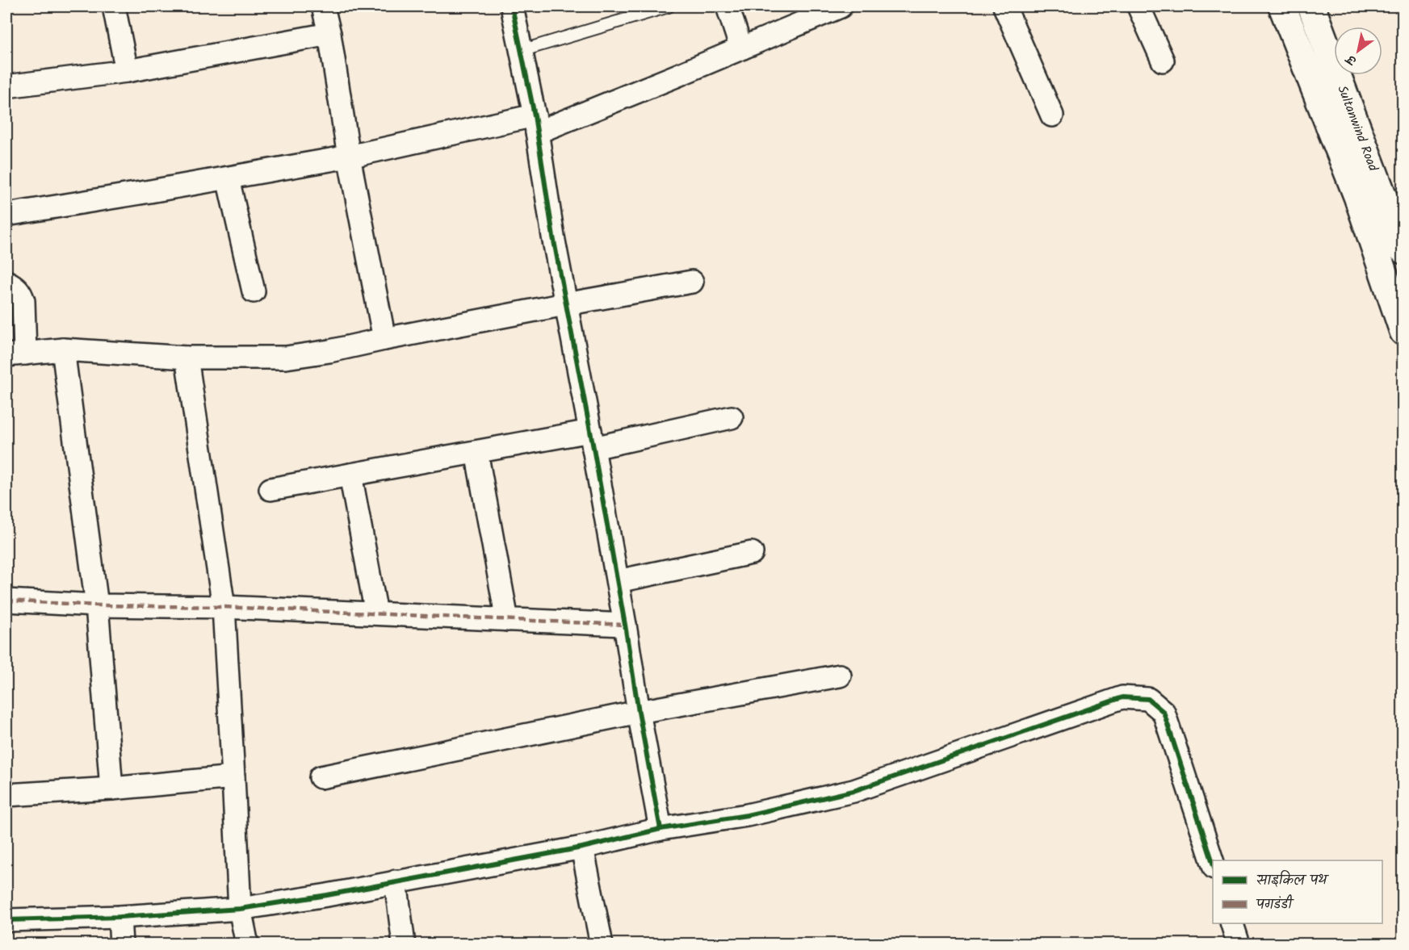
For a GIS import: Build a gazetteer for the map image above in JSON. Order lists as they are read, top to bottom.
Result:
{
  "streets": {
    "main road": ["Sultanwind Road"]
  },
  "legend": ["साइकिल पथ", "पगडंडी"],
  "north": "bottom left"
}
